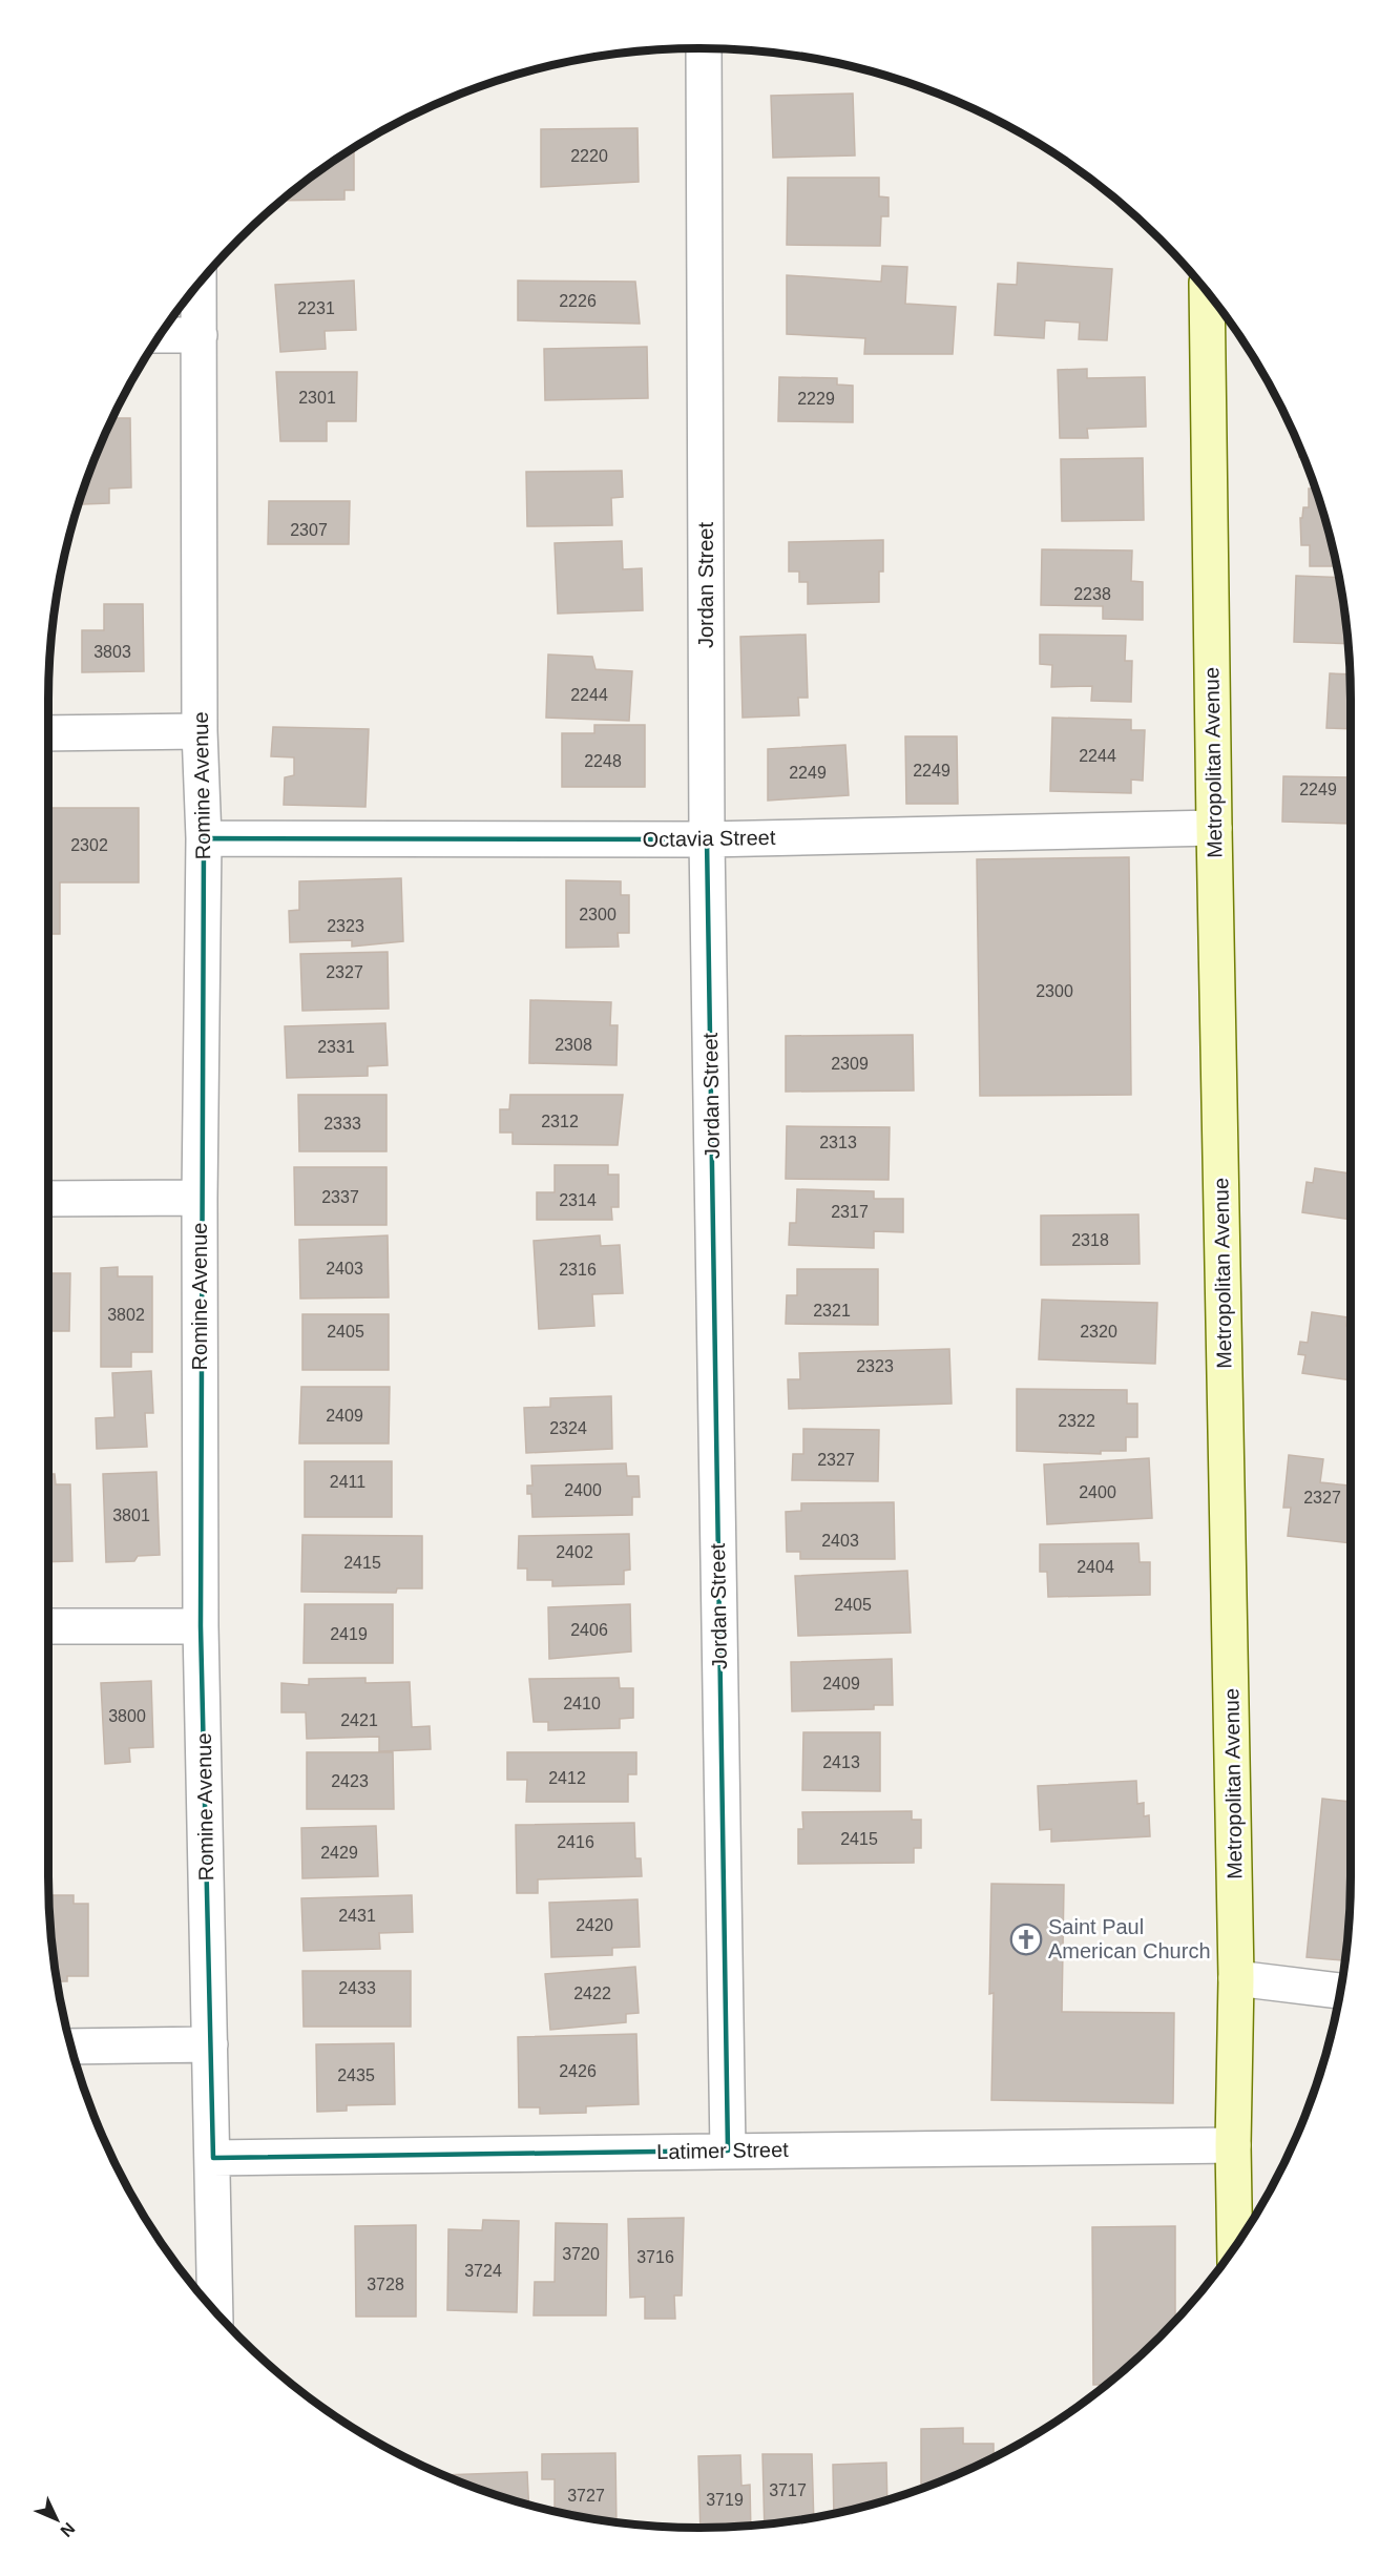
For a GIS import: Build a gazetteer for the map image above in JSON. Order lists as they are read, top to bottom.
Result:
{
  "streets": {
    "street": [
      "Jordan Street",
      "Metropolitan Avenue",
      "Romine Avenue",
      "Octavia Street",
      "Latimer Street"
    ]
  },
  "crossings": [
    ["Jordan Street", "Octavia Street"],
    ["Jordan Street", "Latimer Street"],
    ["Metropolitan Avenue", "Octavia Street"],
    ["Metropolitan Avenue", "Latimer Street"],
    ["Romine Avenue", "Octavia Street"],
    ["Romine Avenue", "Latimer Street"]
  ],
  "places": {
    "church": ["Saint Paul American Church"]
  },
  "house_numbers": [
    "2220",
    "2226",
    "2231",
    "2301",
    "2229",
    "2307",
    "2238",
    "3803",
    "2244",
    "2244",
    "2248",
    "2249",
    "2249",
    "2249",
    "2302",
    "2300",
    "2323",
    "2327",
    "2300",
    "2308",
    "2331",
    "2309",
    "2312",
    "2333",
    "2313",
    "2337",
    "2314",
    "2317",
    "2318",
    "2403",
    "2316",
    "2321",
    "3802",
    "2405",
    "2320",
    "2323",
    "2409",
    "2322",
    "2324",
    "2327",
    "2411",
    "2400",
    "2400",
    "2327",
    "3801",
    "2403",
    "2402",
    "2415",
    "2404",
    "2405",
    "2406",
    "2419",
    "2409",
    "2410",
    "3800",
    "2421",
    "2413",
    "2412",
    "2423",
    "2415",
    "2416",
    "2429",
    "2431",
    "2420",
    "2433",
    "2422",
    "2426",
    "2435",
    "3720",
    "3716",
    "3724",
    "3728",
    "3717",
    "3727",
    "3719"
  ],
  "north": "bottom right"
}
